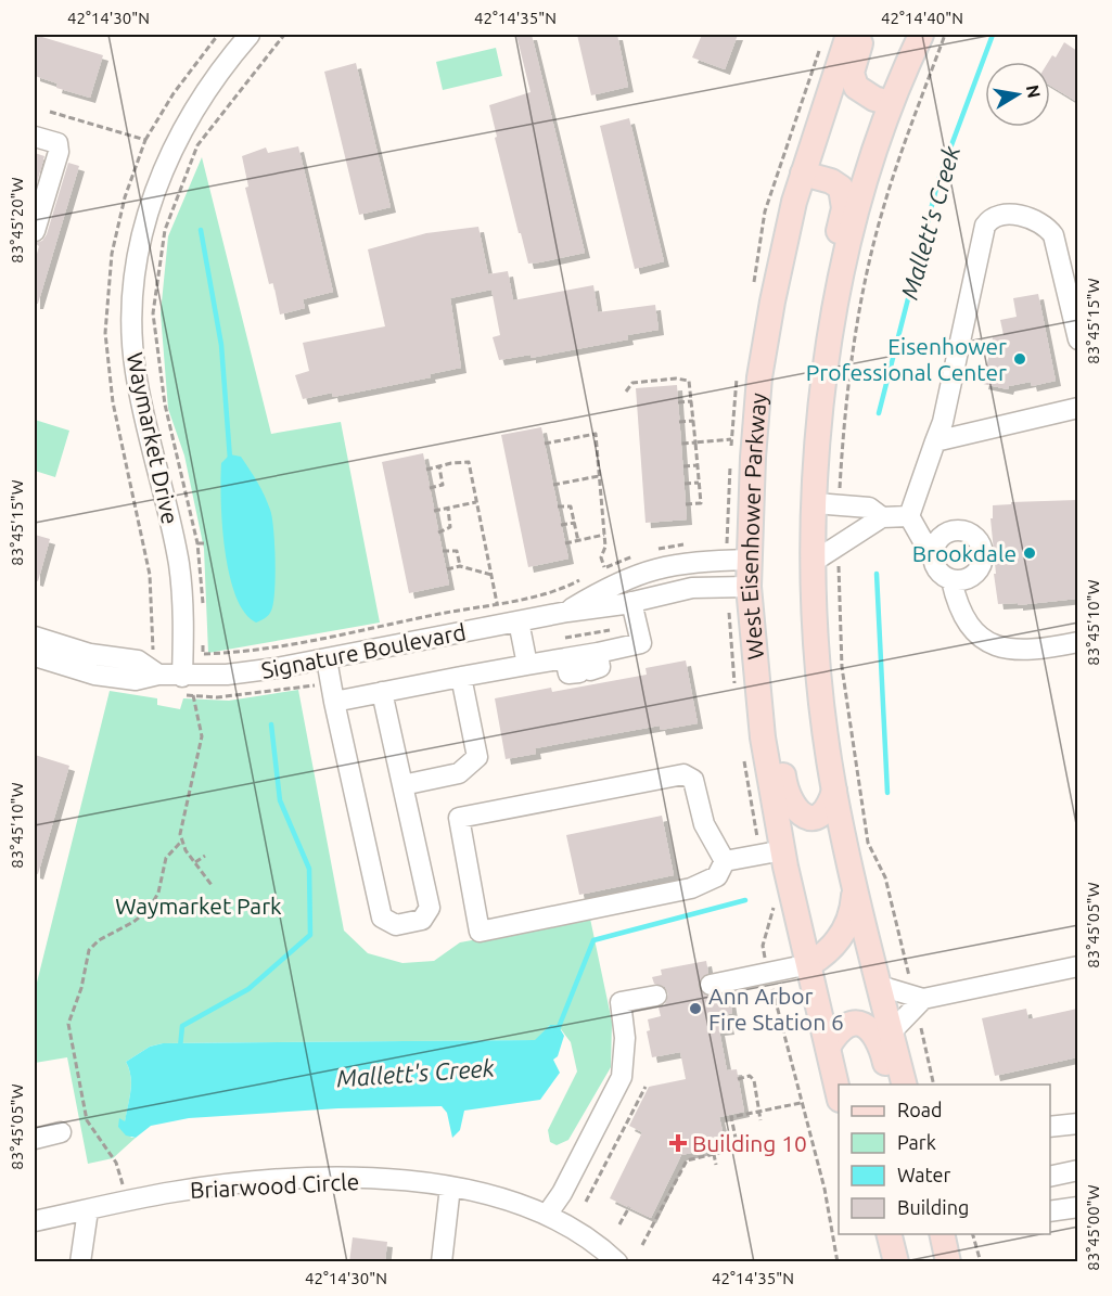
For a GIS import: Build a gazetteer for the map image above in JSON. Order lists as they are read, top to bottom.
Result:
{
  "streets": {
    "main road": ["West Eisenhower Parkway"],
    "street": ["Waymarket Drive", "Signature Boulevard", "Briarwood Circle"]
  },
  "crossings": [
    ["Waymarket Drive", "Signature Boulevard"],
    ["West Eisenhower Parkway", "Signature Boulevard"]
  ],
  "water": ["Mallett's Creek"],
  "parks": ["Waymarket Park"],
  "places": {
    "other": ["Eisenhower Professional Center", "Brookdale", "Ann Arbor Fire Station 6"],
    "health": ["Building 10"]
  },
  "legend": [
    "Road",
    "Park",
    "Water",
    "Building"
  ],
  "north": "right",
  "coordinates": [
    "42°14'30\"N",
    "42°14'35\"N",
    "42°14'40\"N",
    "83°45'20\"W",
    "83°45'15\"W",
    "83°45'10\"W",
    "83°45'05\"W",
    "83°45'00\"W"
  ]
}
